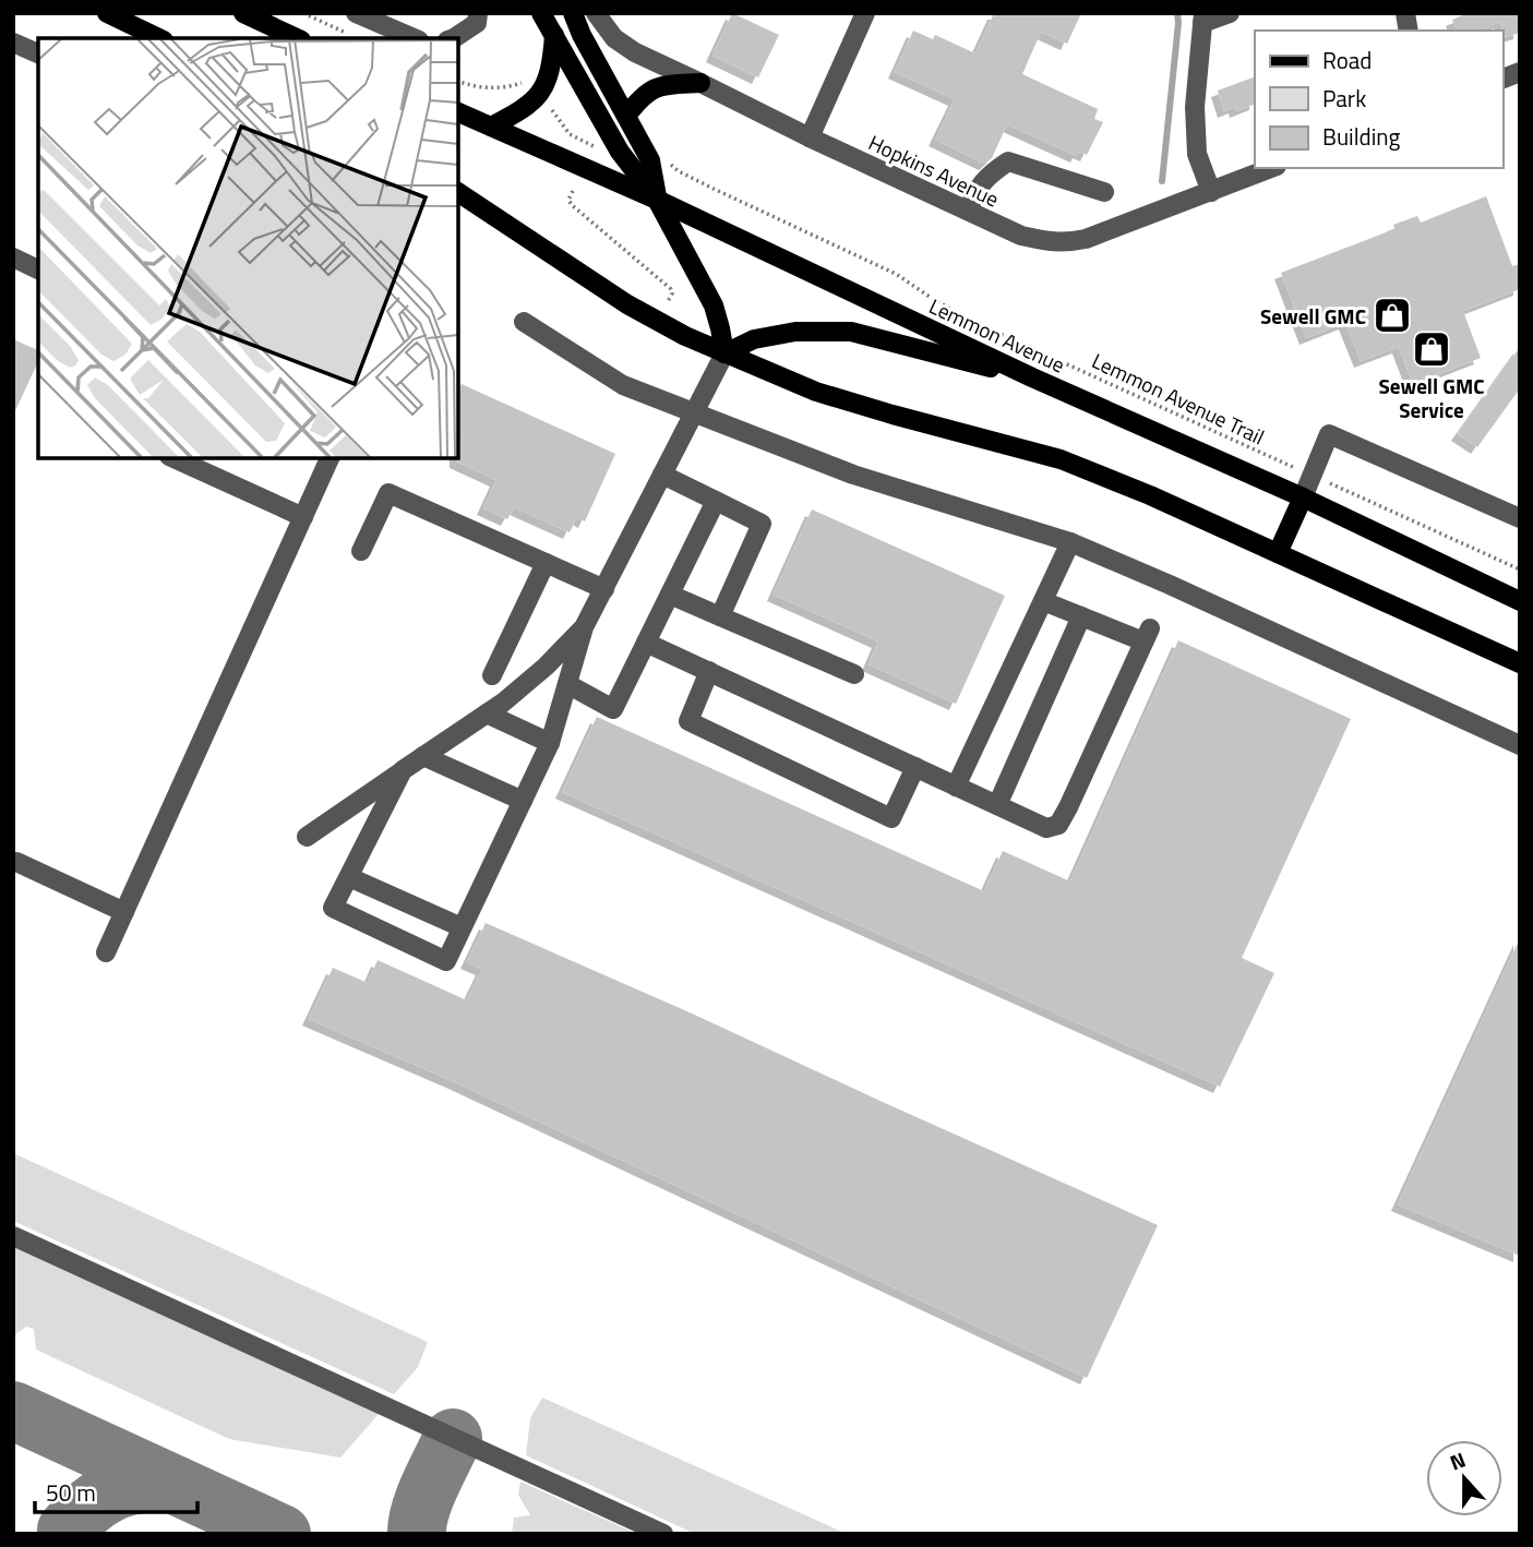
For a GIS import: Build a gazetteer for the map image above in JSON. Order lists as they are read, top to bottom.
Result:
{
  "streets": {
    "main road": ["Lemmon Avenue"],
    "street": ["Hopkins Avenue"],
    "path": ["Lemmon Avenue Trail"]
  },
  "places": {
    "shop": ["Sewell GMC", "Sewell GMC Service"]
  },
  "legend": ["Road", "Park", "Building"],
  "scale_bar": "50 m",
  "north": "top"
}
